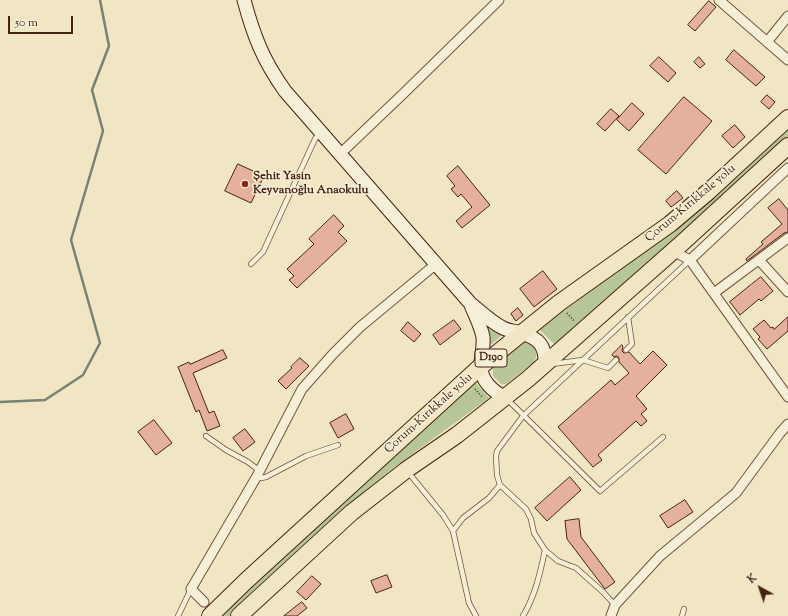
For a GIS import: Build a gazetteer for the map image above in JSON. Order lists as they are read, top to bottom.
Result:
{
  "streets": {
    "highway": ["Çorum-Kırıkkale yolu", "D190"]
  },
  "places": ["Şehit Yasin Keyvanoğlu Anaokulu"],
  "scale_bar": "50 m",
  "north": "top left"
}
